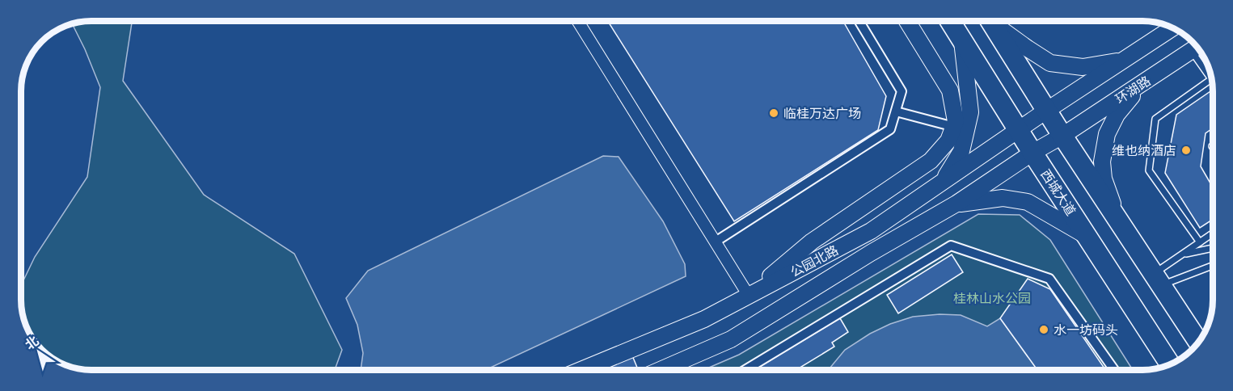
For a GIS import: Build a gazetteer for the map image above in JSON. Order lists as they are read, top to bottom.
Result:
{
  "streets": {
    "highway": ["西城大道"],
    "main road": ["环湖路", "公园北路"]
  },
  "crossings": [
    ["环湖路", "公园北路"],
    ["西城大道", "公园北路"]
  ],
  "parks": ["桂林山水公园"],
  "places": ["临桂万达广场", "维也纳酒店", "水一坊码头"],
  "north": "top left"
}
